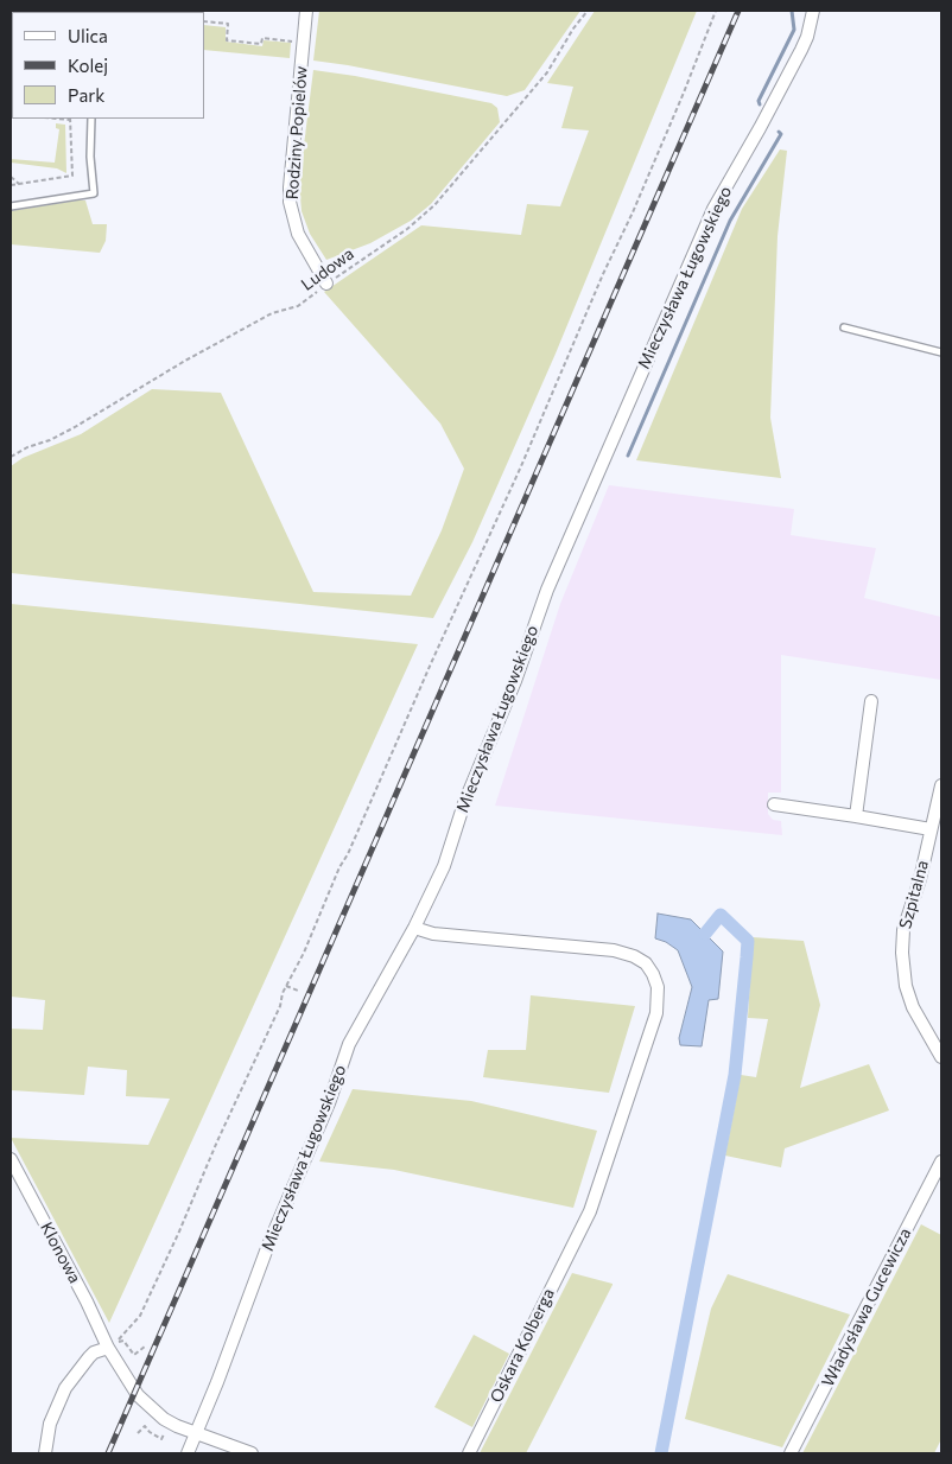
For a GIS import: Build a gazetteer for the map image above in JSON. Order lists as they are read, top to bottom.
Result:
{
  "streets": {
    "street": [
      "Rodziny Popielów",
      "Mieczysława Ługowskiego",
      "Szpitalna",
      "Klonowa",
      "Władysława Gucewicza",
      "Oskara Kolberga"
    ],
    "path": ["Ludowa"]
  },
  "crossings": [
    ["Rodziny Popielów", "Ludowa"],
    ["Mieczysława Ługowskiego", "Klonowa"],
    ["Mieczysława Ługowskiego", "Oskara Kolberga"]
  ],
  "legend": ["Ulica", "Kolej", "Park"]
}
